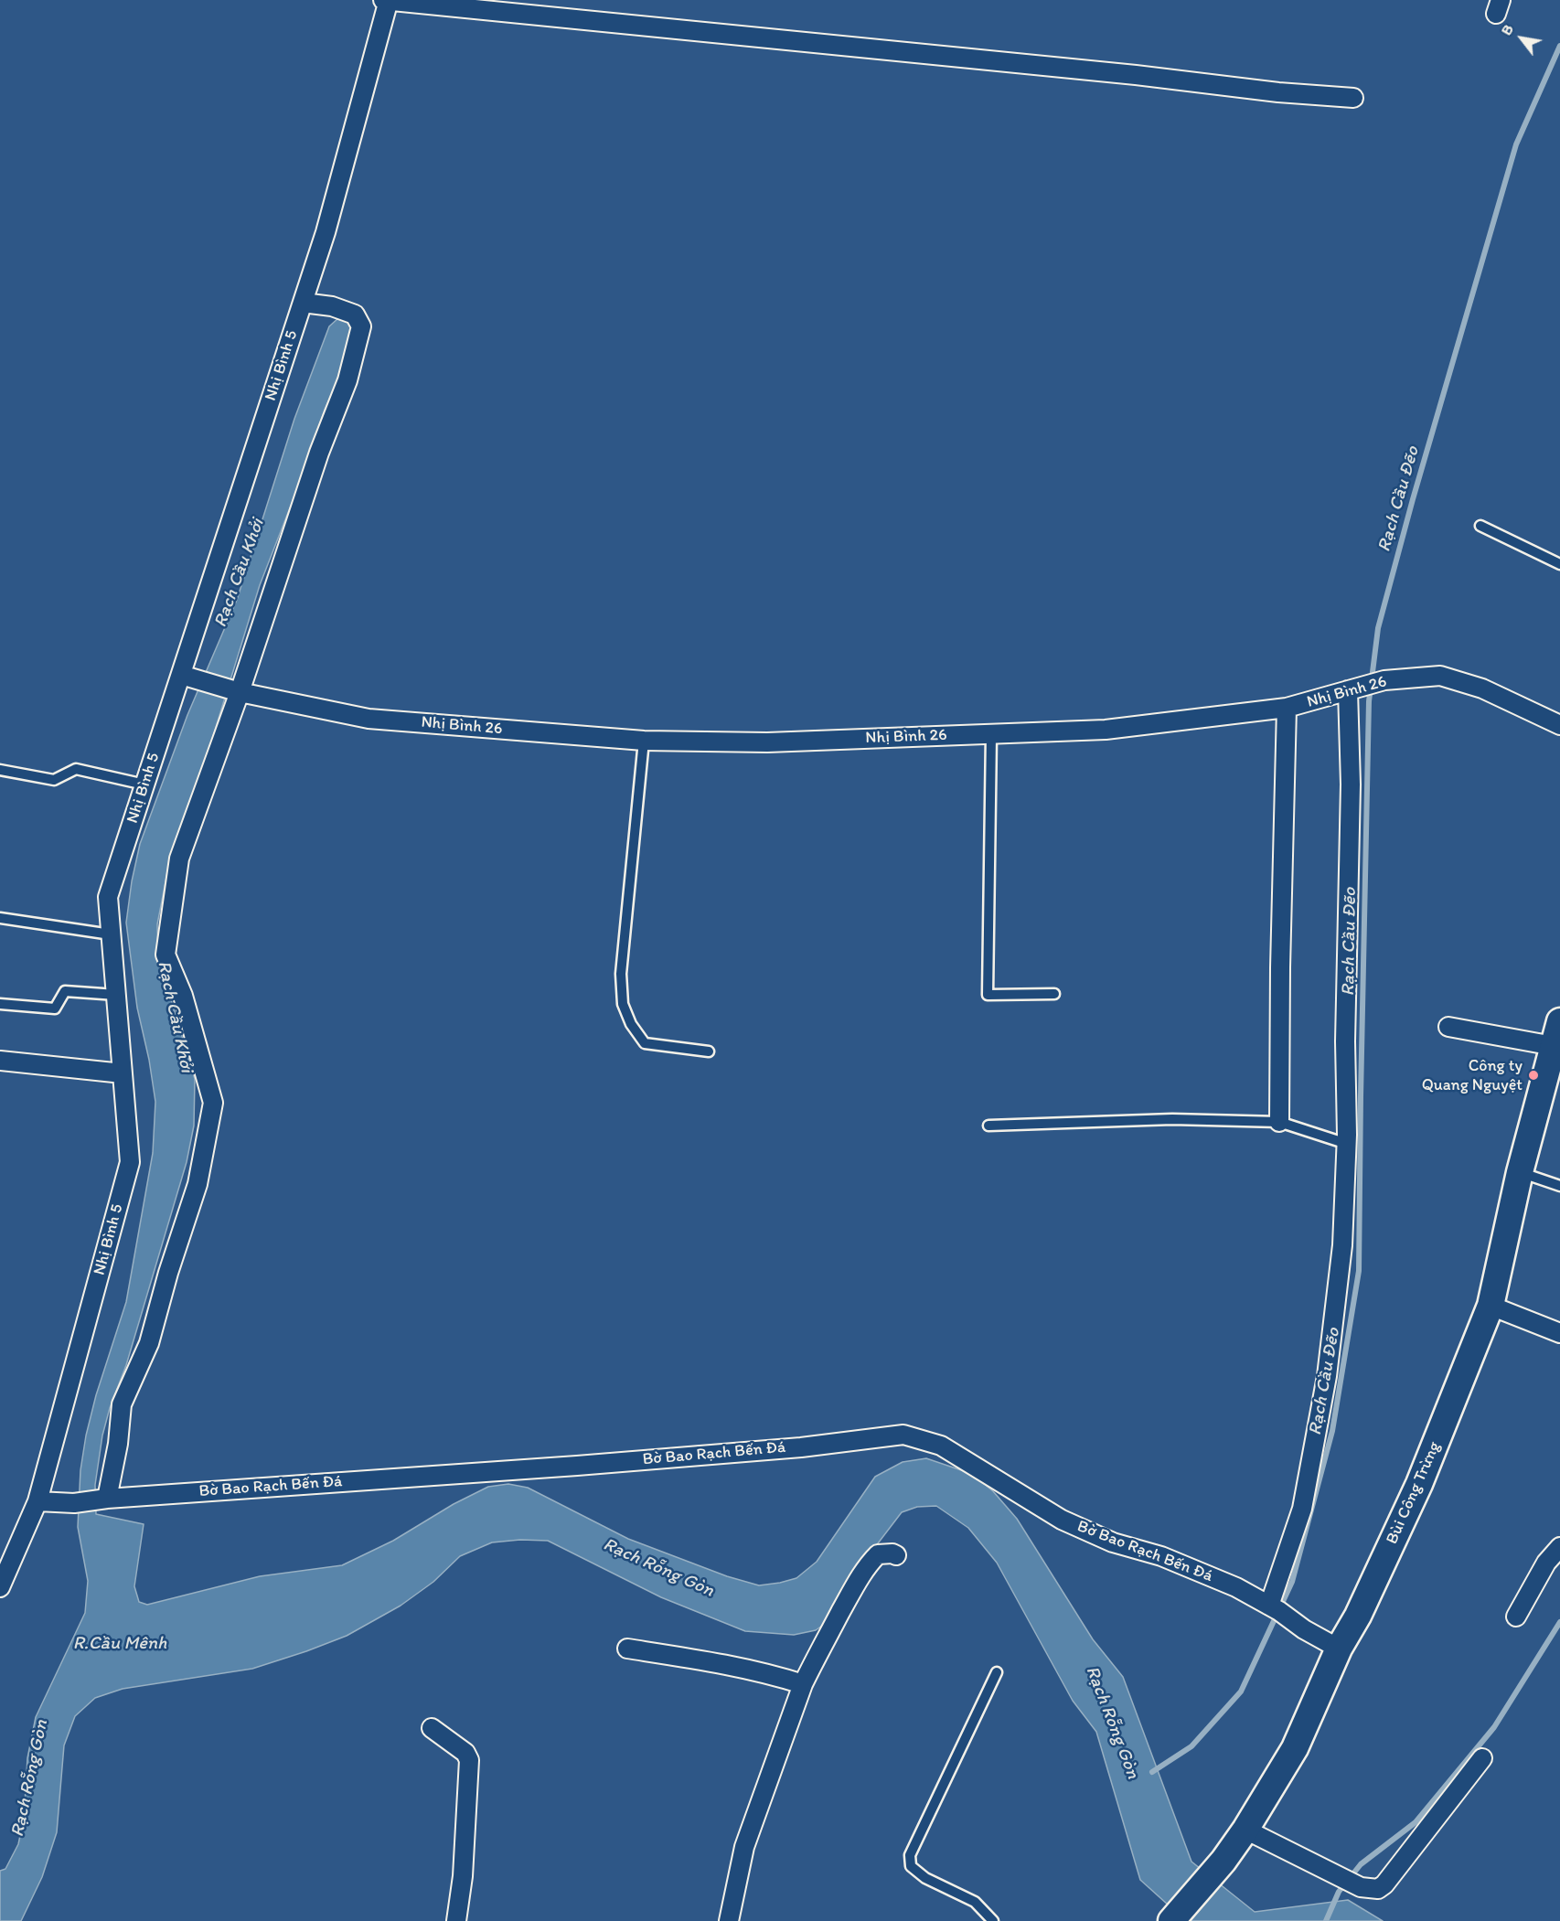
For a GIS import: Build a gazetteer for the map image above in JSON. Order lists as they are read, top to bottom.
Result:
{
  "streets": {
    "street": [
      "Nhị Bình 5",
      "Nhị Bình 26",
      "Bờ Bao Rạch Bến Đá",
      "Bùi Công Trừng"
    ]
  },
  "crossings": [
    ["Nhị Bình 5", "Nhị Bình 26"],
    ["Nhị Bình 5", "Bờ Bao Rạch Bến Đá"],
    ["Bờ Bao Rạch Bến Đá", "Bùi Công Trừng"]
  ],
  "water": [
    "Rạch Cầu Đẽo",
    "Rạch Cầu Khởi",
    "Rạch Rỗng Gòn",
    "R.Cầu Mênh"
  ],
  "places": ["Công ty Quang Nguyệt"],
  "north": "top left"
}
